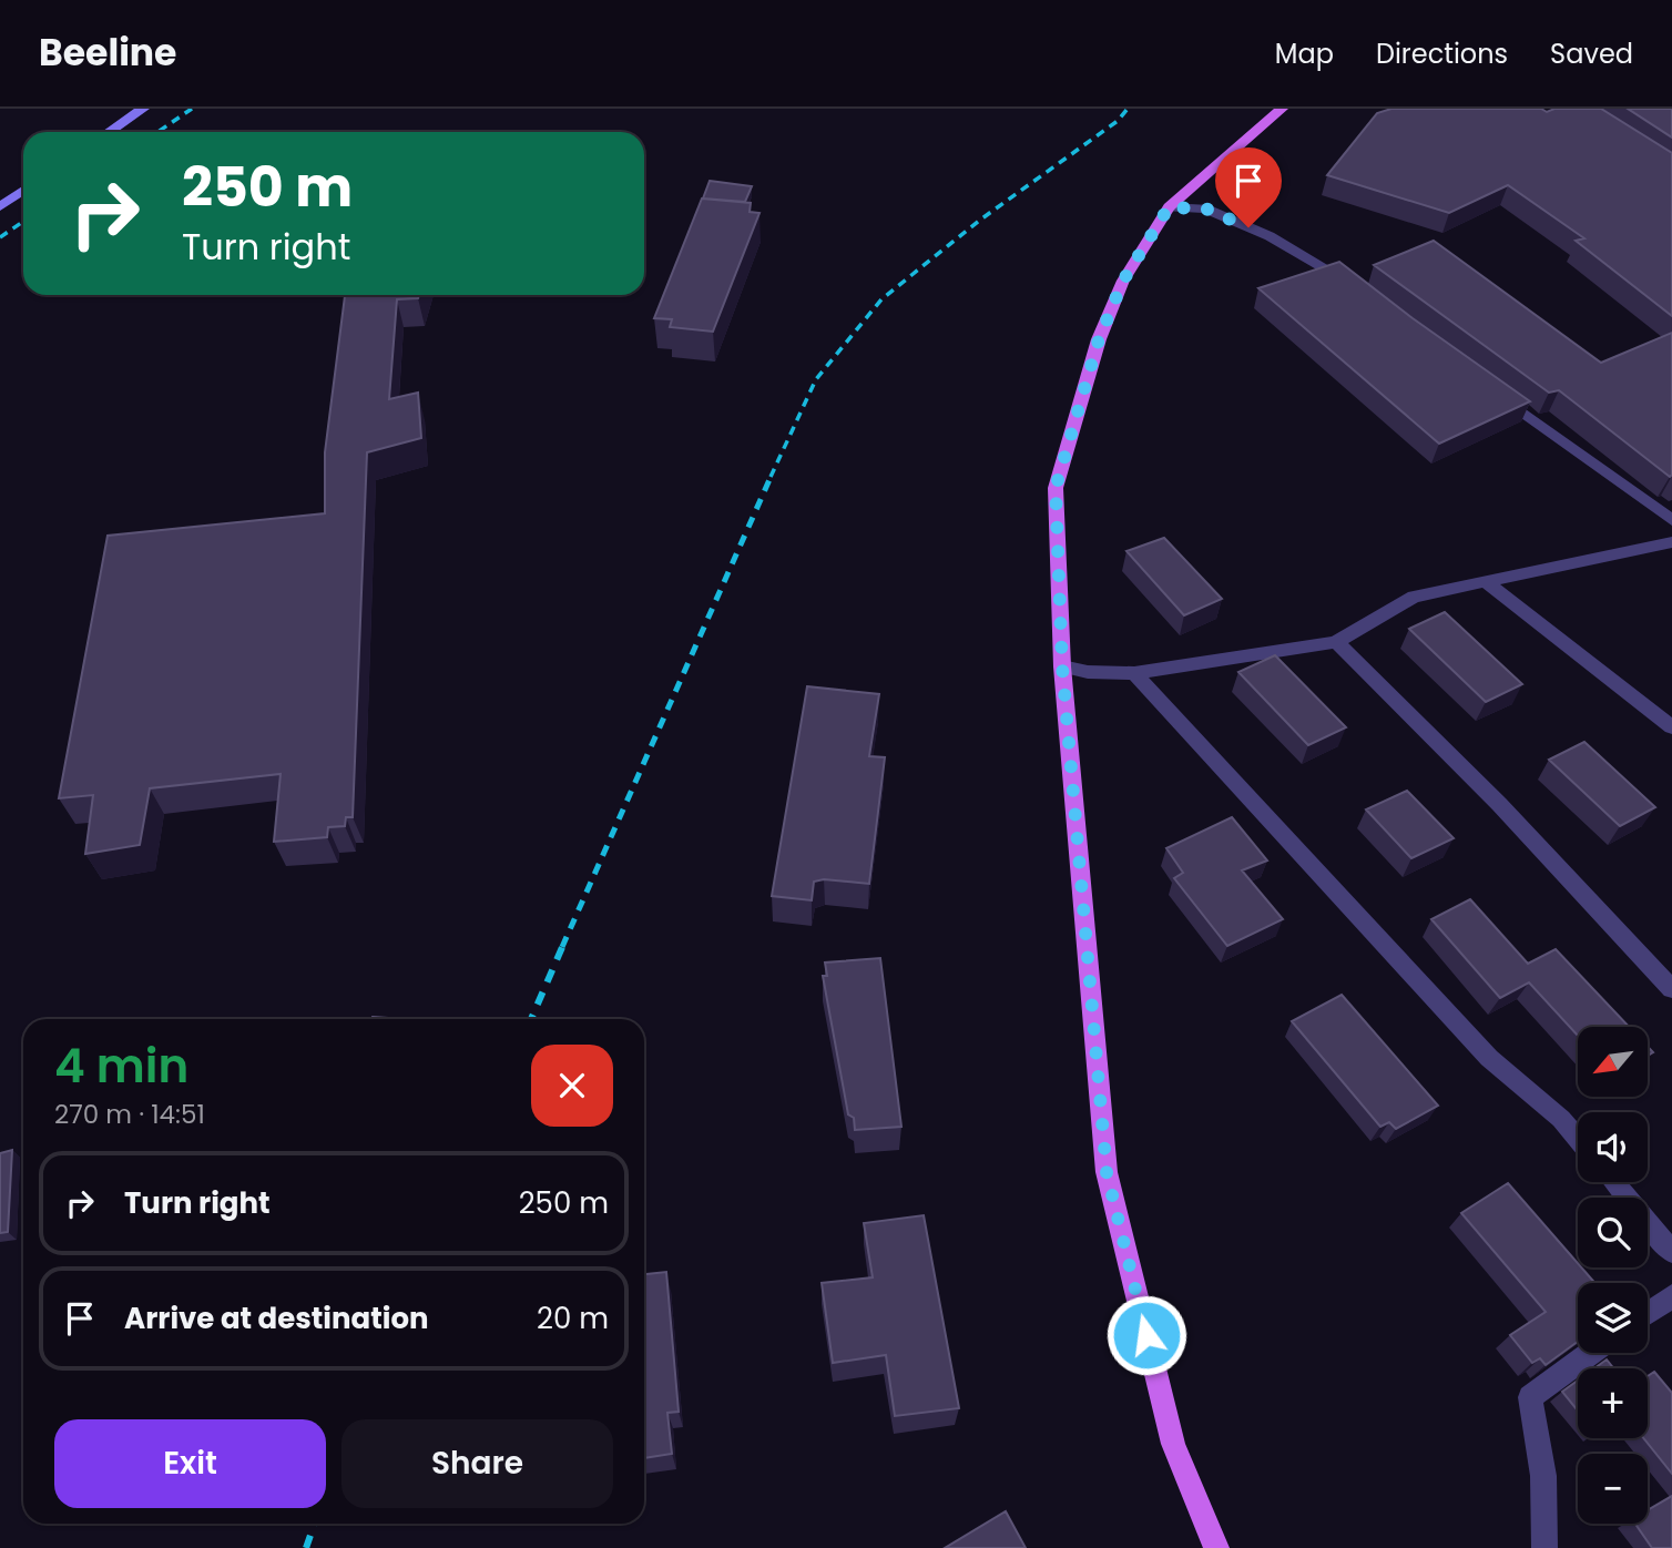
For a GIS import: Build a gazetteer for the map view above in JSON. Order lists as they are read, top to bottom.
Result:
{
  "north": "bottom left",
  "page": {
    "header": "Beeline",
    "nav": ["Map", "Directions", "Saved"],
    "turn": ["250 m", "Turn right"],
    "heading": ["4 min", "270 m · 14:51"],
    "map_buttons": ["+", "−"],
    "list": [
      {
        "name": "Turn right",
        "value": "250 m"
      },
      {
        "name": "Arrive at destination",
        "value": "20 m"
      }
    ],
    "buttons": ["Exit", "Share"]
  }
}
